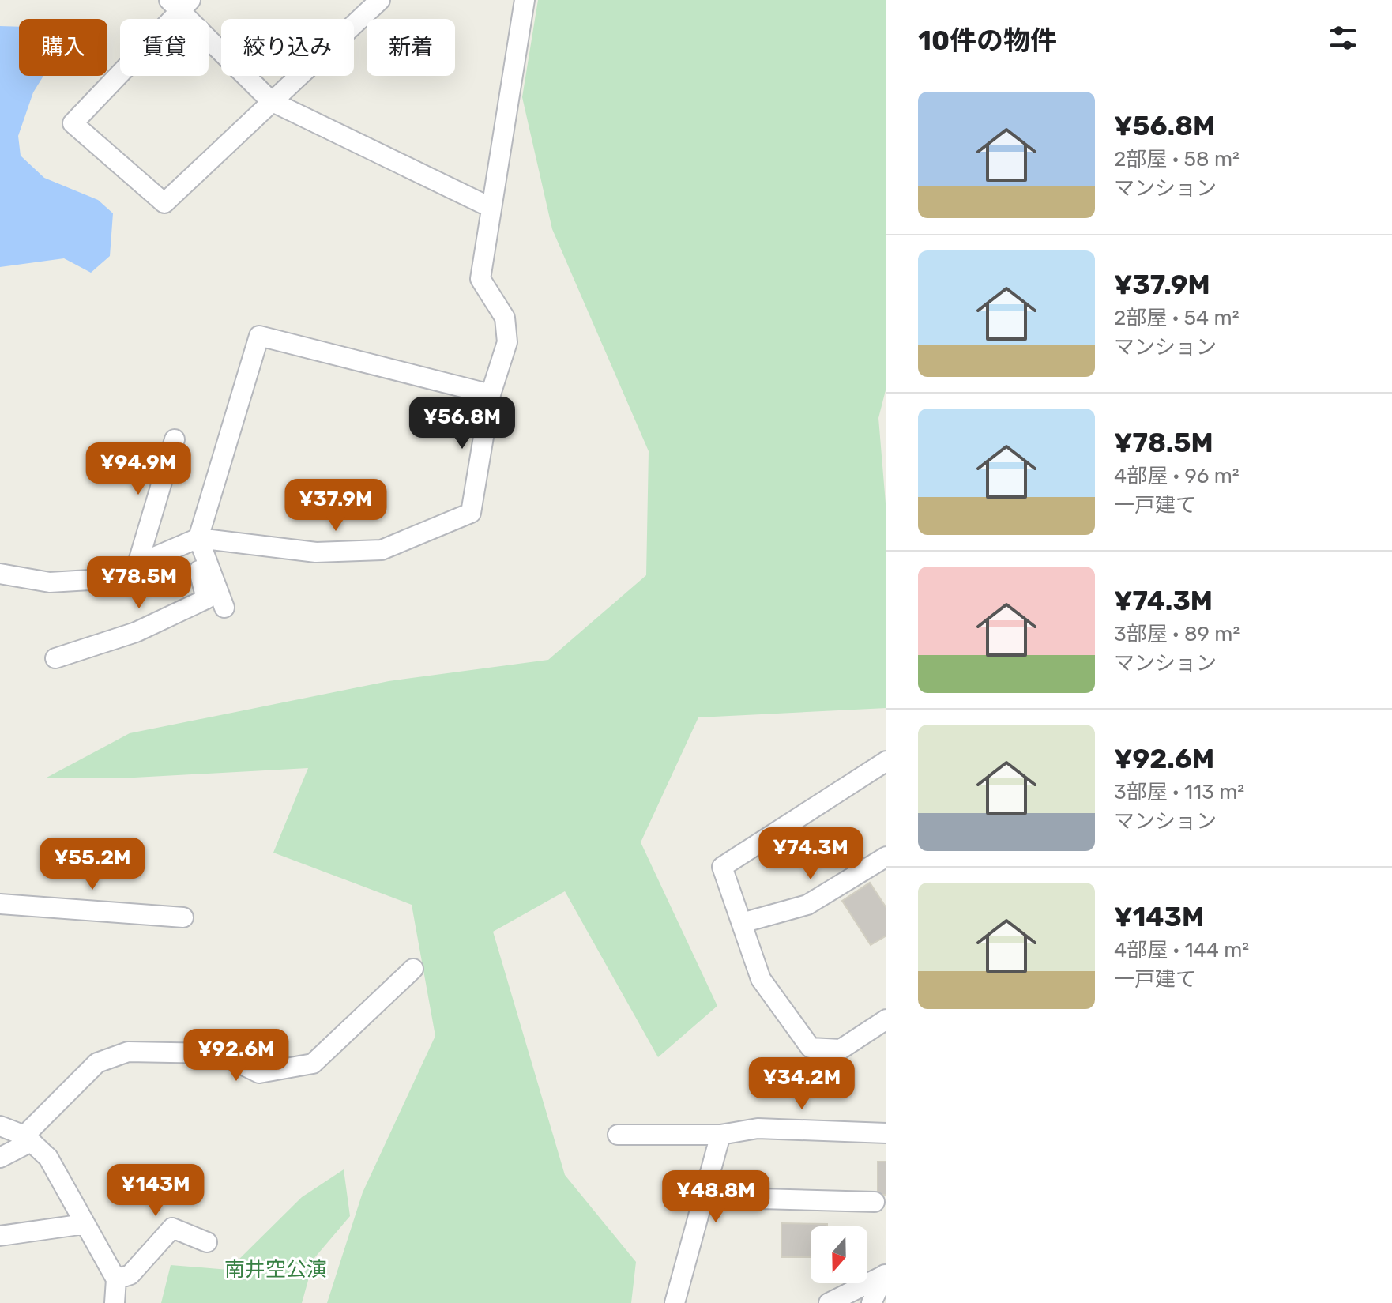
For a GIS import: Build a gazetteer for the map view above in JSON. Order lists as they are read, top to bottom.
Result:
{
  "parks": ["南井空公演"],
  "north": "bottom",
  "page": {
    "heading": "10件の物件",
    "chip": [
      "購入",
      "賃貸",
      "絞り込み",
      "新着"
    ],
    "list": [
      {
        "name": "¥56.8M",
        "note": "2部屋 · 58 m² · マンション"
      },
      {
        "name": "¥37.9M",
        "note": "2部屋 · 54 m² · マンション"
      },
      {
        "name": "¥78.5M",
        "note": "4部屋 · 96 m² · 一戸建て"
      },
      {
        "name": "¥74.3M",
        "note": "3部屋 · 89 m² · マンション"
      },
      {
        "name": "¥92.6M",
        "note": "3部屋 · 113 m² · マンション"
      },
      {
        "name": "¥143M",
        "note": "4部屋 · 144 m² · 一戸建て"
      }
    ],
    "price": [
      "¥56.8M",
      "¥94.9M",
      "¥37.9M",
      "¥78.5M",
      "¥74.3M",
      "¥55.2M",
      "¥92.6M",
      "¥34.2M",
      "¥143M",
      "¥48.8M"
    ]
  }
}
